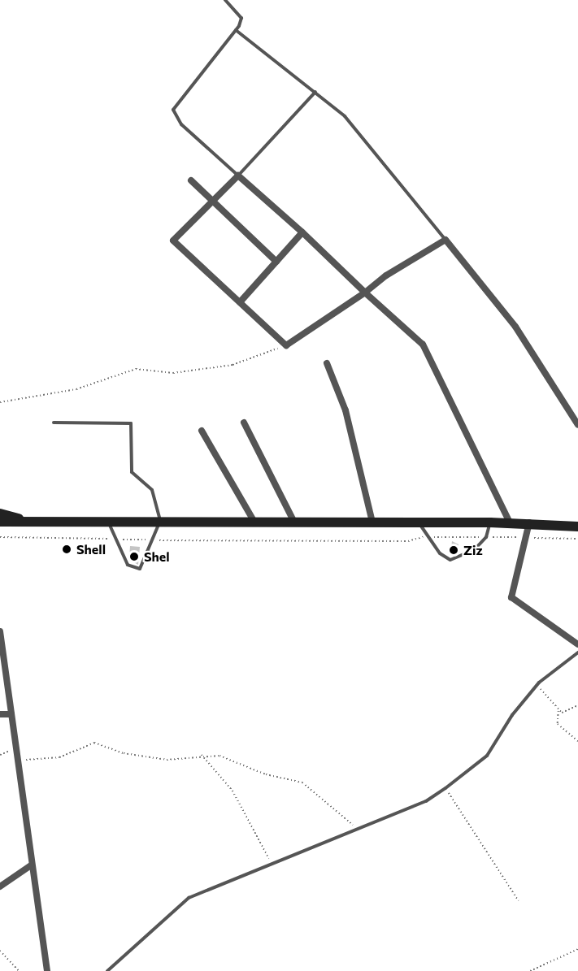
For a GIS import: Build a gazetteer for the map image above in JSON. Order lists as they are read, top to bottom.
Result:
{
  "places": ["Shell", "Ziz", "Shel"]
}
